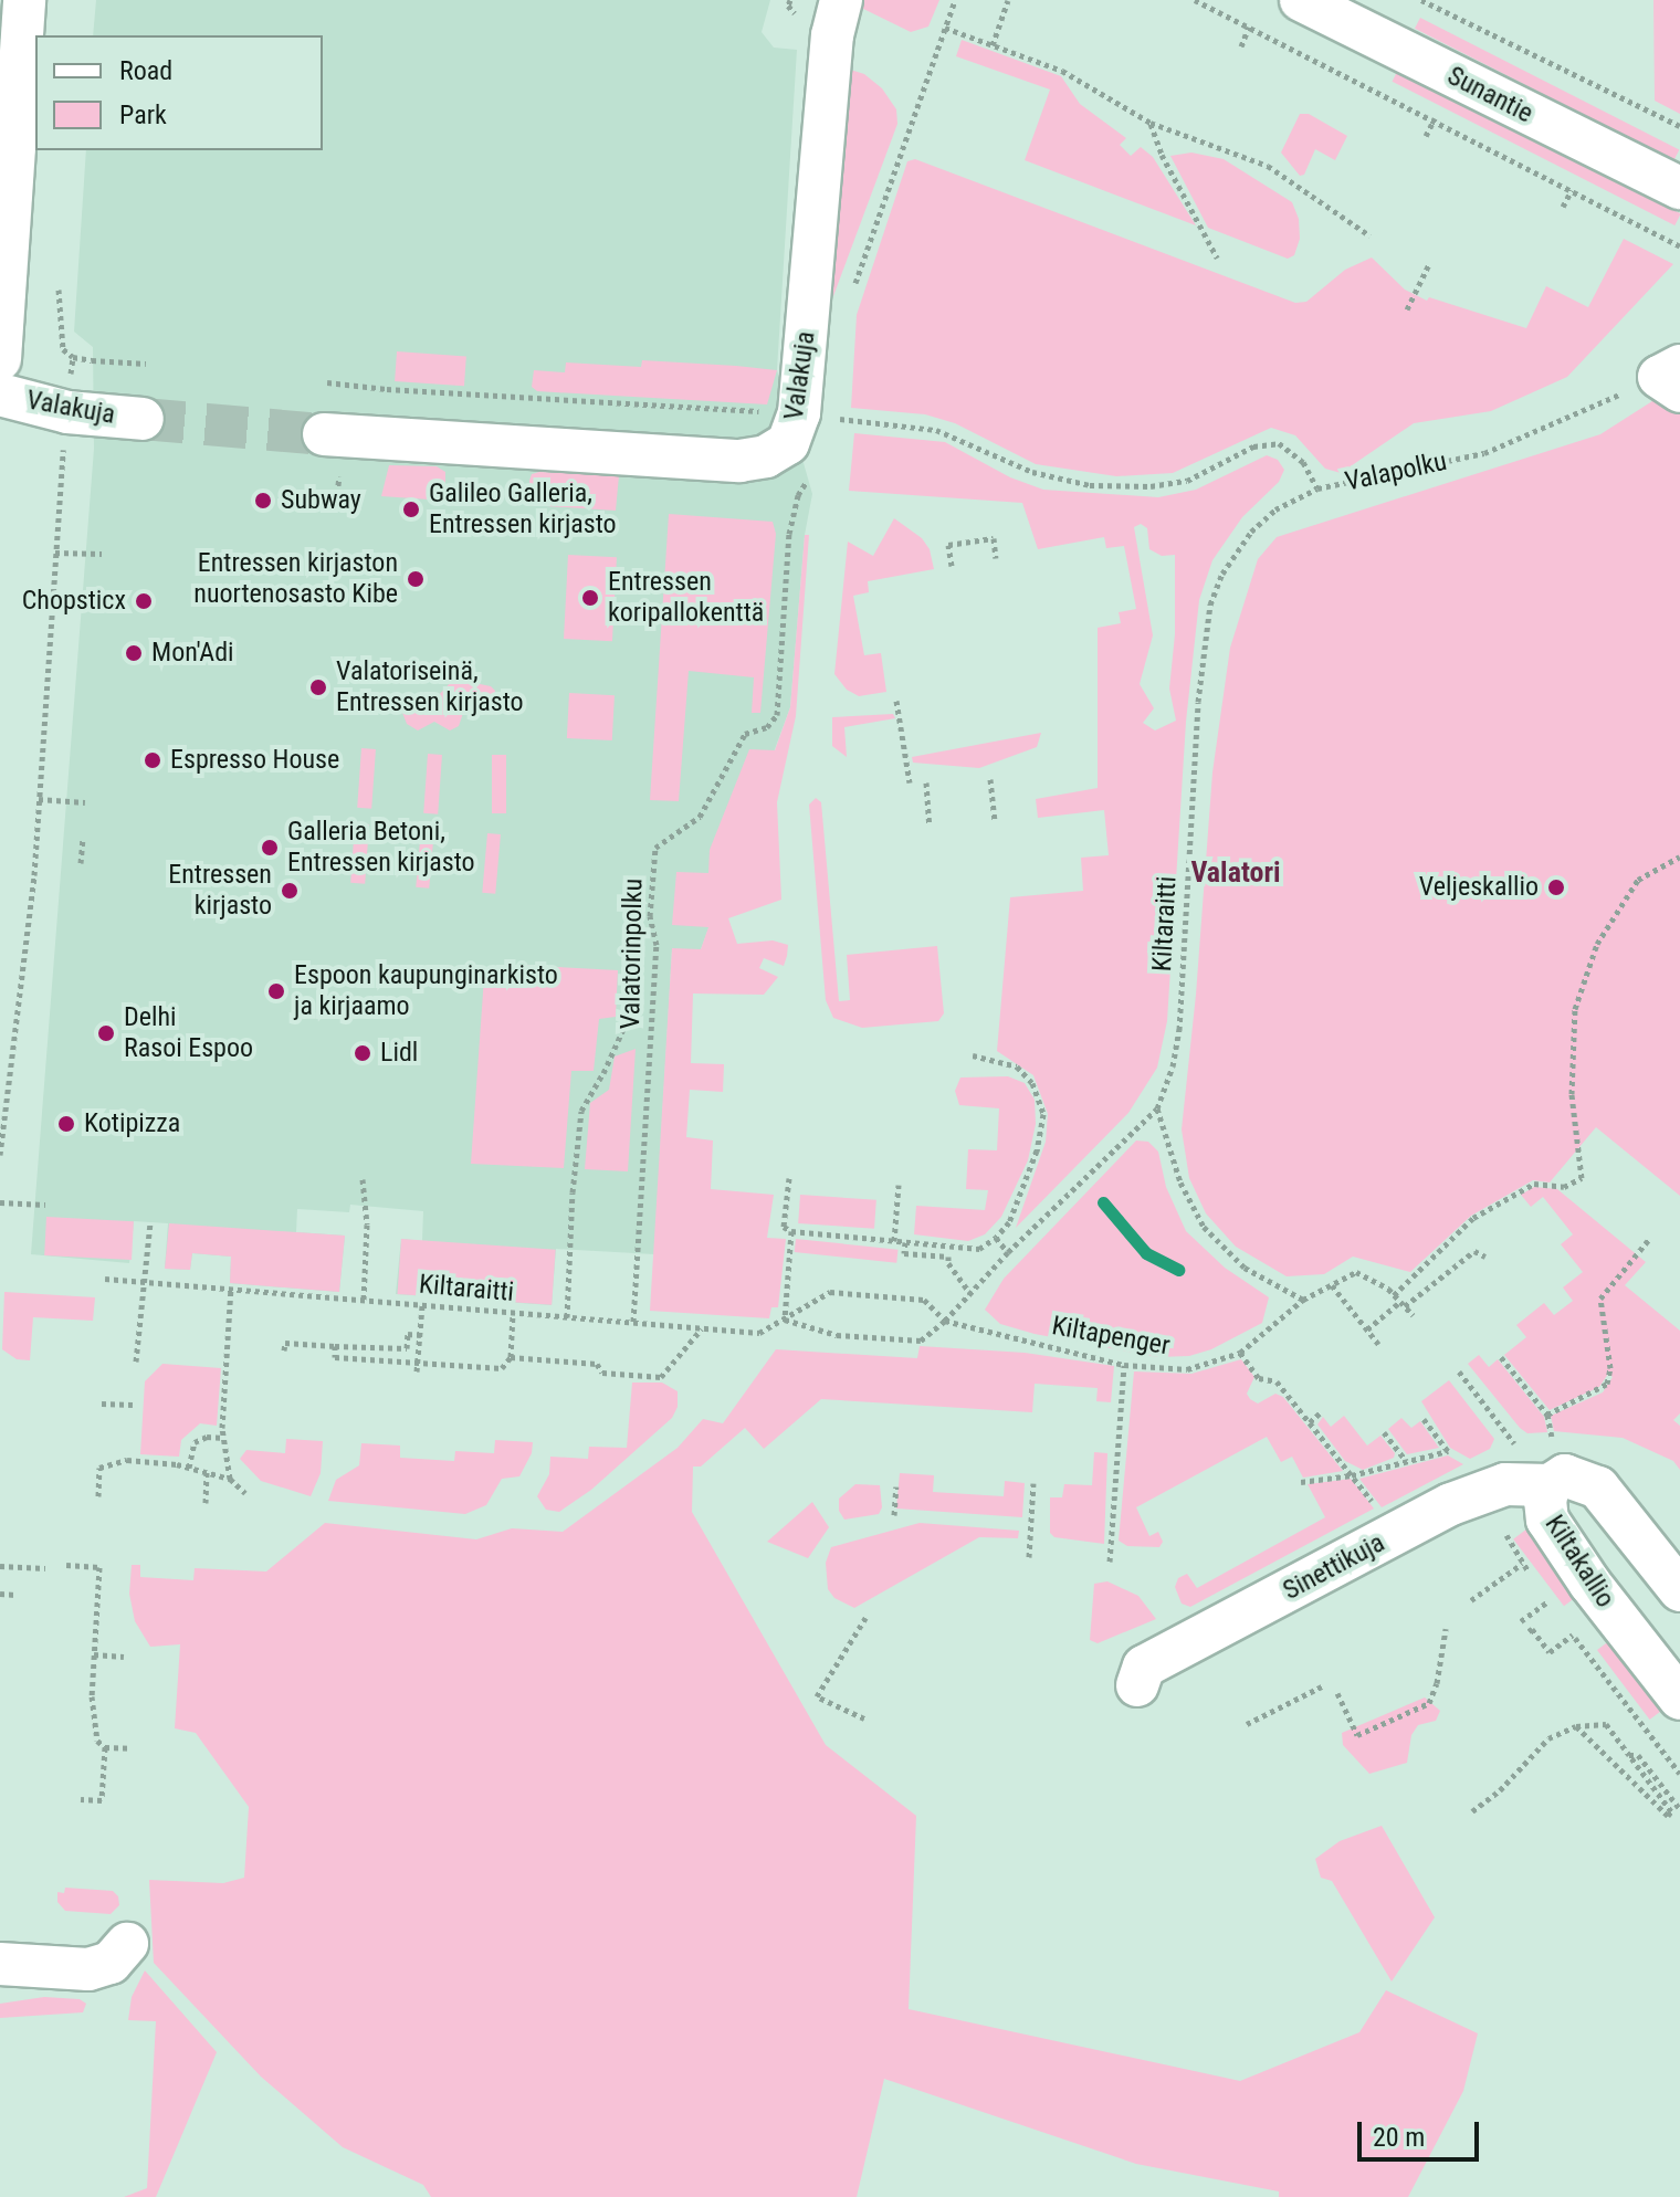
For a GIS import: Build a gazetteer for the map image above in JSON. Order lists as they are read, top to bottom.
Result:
{
  "streets": {
    "street": [
      "Sunantie",
      "Valakuja",
      "Kiltakallio",
      "Sinettikuja"
    ],
    "path": [
      "Valapolku",
      "Kiltaraitti",
      "Valatorinpolku",
      "Kiltapenger"
    ]
  },
  "crossings": [
    ["Valakuja", "Valapolku"],
    ["Valapolku", "Kiltaraitti"],
    ["Kiltaraitti", "Valatorinpolku"],
    ["Kiltaraitti", "Kiltapenger"],
    ["Kiltakallio", "Sinettikuja"]
  ],
  "districts": ["Valatori"],
  "places": [
    "Subway",
    "Galileo Galleria, Entressen kirjasto",
    "Entressen kirjaston nuortenosasto Kibe",
    "Entressen koripallokenttä",
    "Chopsticx",
    "Mon'Adi",
    "Valatoriseinä, Entressen kirjasto",
    "Espresso House",
    "Galleria Betoni, Entressen kirjasto",
    "Veljeskallio",
    "Entressen kirjasto",
    "Espoon kaupunginarkisto ja kirjaamo",
    "Delhi Rasoi Espoo",
    "Lidl",
    "Kotipizza"
  ],
  "legend": ["Road", "Park"],
  "scale_bar": "20 m"
}
